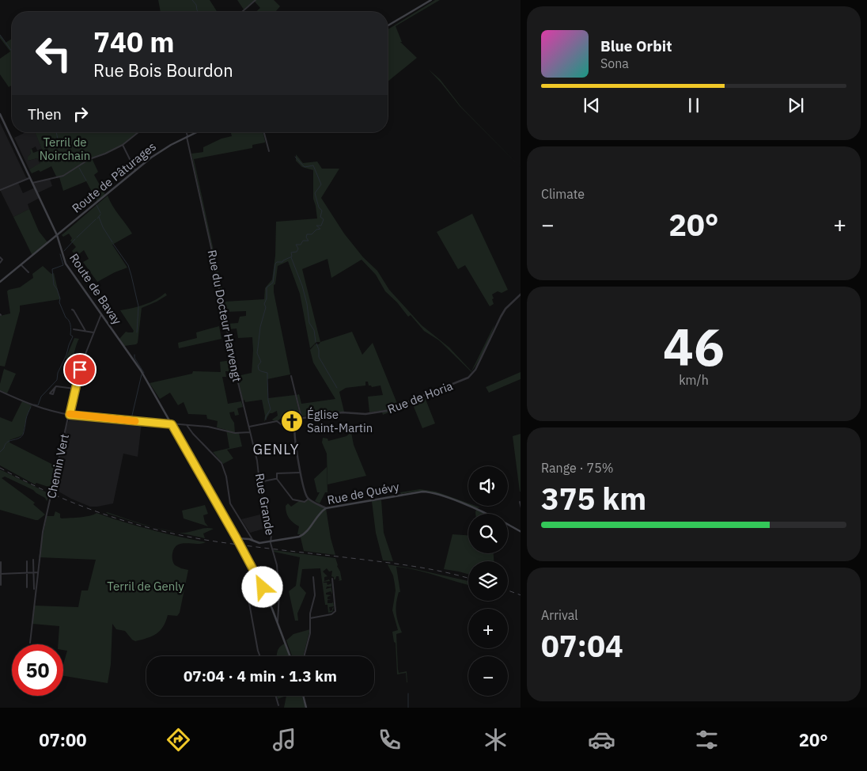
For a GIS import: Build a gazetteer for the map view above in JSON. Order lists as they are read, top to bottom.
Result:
{
  "streets": {
    "main road": ["Route de Pâturages", "Route de Bavay", "Rue de Quévy"],
    "street": [
      "Rue du Docteur Harvengt",
      "Rue de Horia",
      "Chemin Vert",
      "Rue Grande"
    ]
  },
  "crossings": [
    ["Route de Pâturages", "Route de Bavay"],
    ["Route de Pâturages", "Rue du Docteur Harvengt"],
    ["Route de Bavay", "Chemin Vert"],
    ["Route de Bavay", "Rue de Quévy"],
    ["Route de Bavay", "Rue Grande"],
    ["Rue du Docteur Harvengt", "Rue Grande"],
    ["Rue de Quévy", "Rue Grande"]
  ],
  "districts": ["GENLY"],
  "parks": ["Terril de Noirchain", "Terril de Genly"],
  "places": {
    "church": ["Église Saint-Martin"]
  },
  "page": {
    "turn": ["740 m", "Rue Bois Bourdon"],
    "song": ["Blue Orbit", "Sona"],
    "then": "Then",
    "tile": [
      "Climate",
      ["46", "km/h"],
      ["Range · 75%", "375 km"],
      ["Arrival", "07:04"]
    ],
    "heat": ["−", "20°", "+"],
    "map_buttons": ["+", "−"],
    "limit": "50",
    "trip": "07:04 · 4 min · 1.3 km",
    "tabs": ["07:00", "20°"]
  }
}
